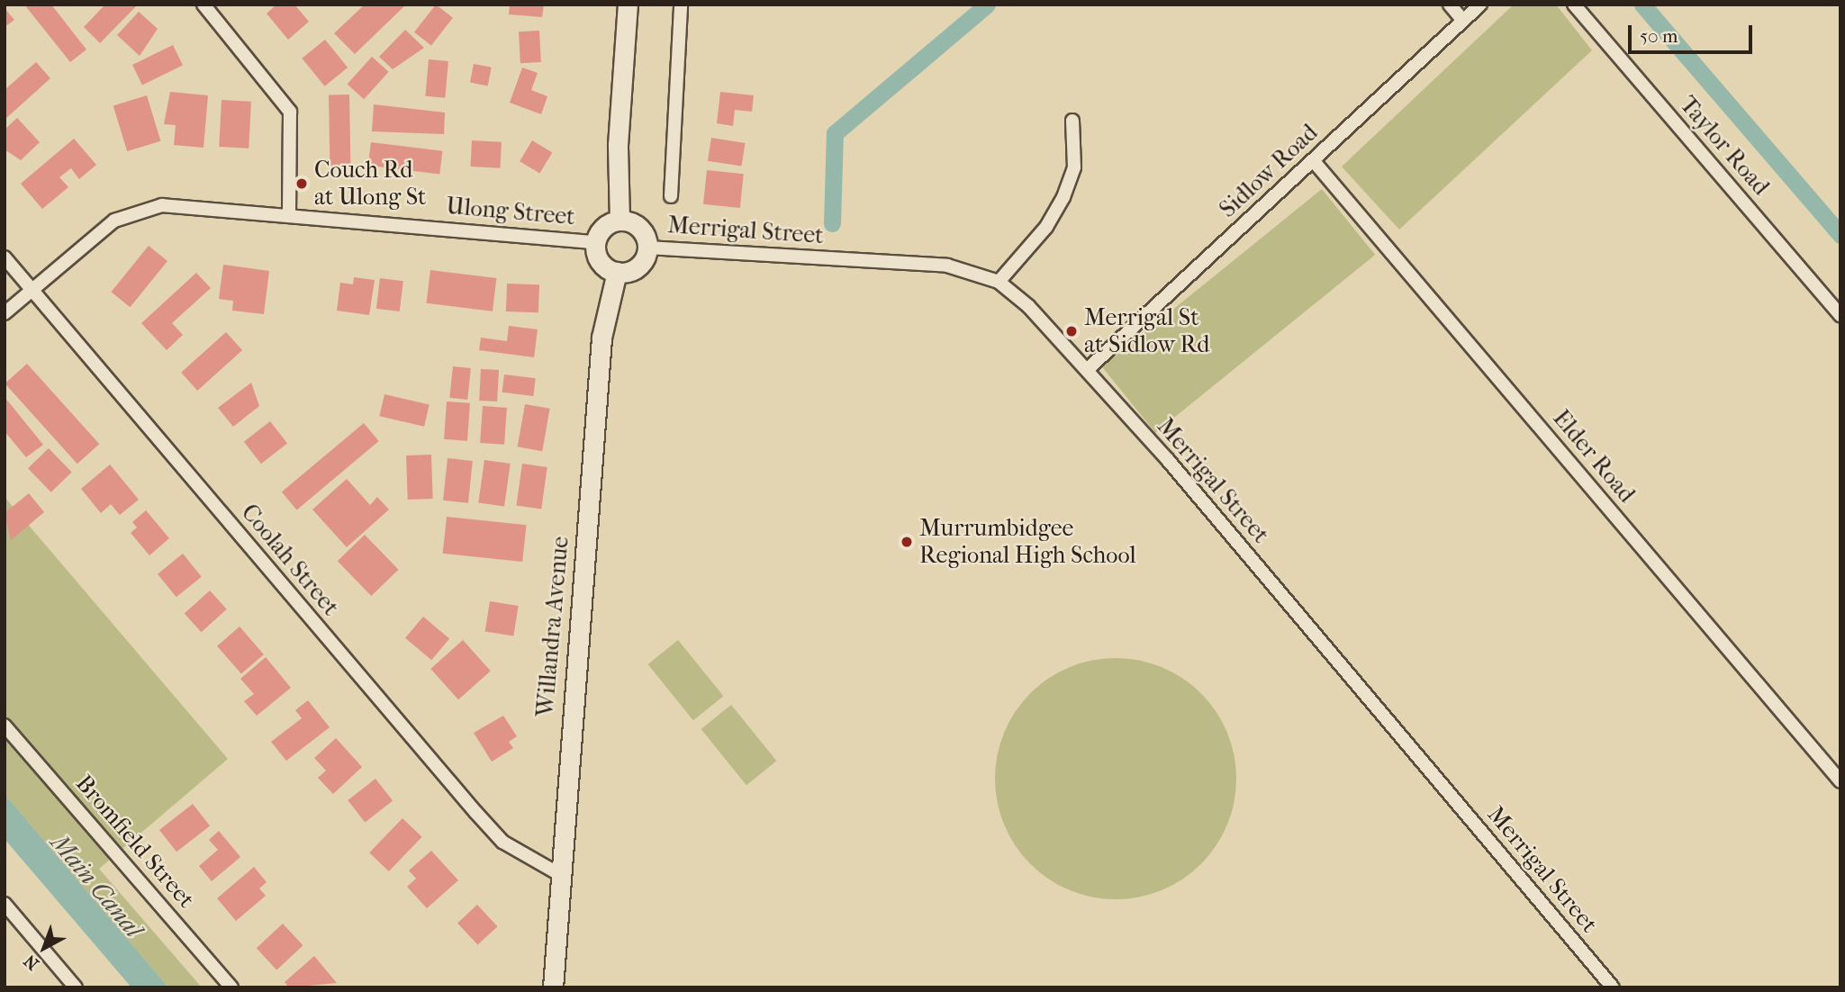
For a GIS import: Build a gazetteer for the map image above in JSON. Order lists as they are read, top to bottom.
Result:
{
  "streets": {
    "street": [
      "Taylor Road",
      "Sidlow Road",
      "Ulong Street",
      "Merrigal Street",
      "Elder Road",
      "Coolah Street",
      "Willandra Avenue",
      "Bromfield Street"
    ]
  },
  "crossings": [
    ["Sidlow Road", "Merrigal Street"],
    ["Sidlow Road", "Elder Road"],
    ["Ulong Street", "Merrigal Street"],
    ["Ulong Street", "Coolah Street"],
    ["Ulong Street", "Willandra Avenue"],
    ["Merrigal Street", "Willandra Avenue"],
    ["Coolah Street", "Willandra Avenue"]
  ],
  "water": ["Main Canal"],
  "places": ["Couch Rd at Ulong St", "Merrigal St at Sidlow Rd", "Murrumbidgee Regional High School"],
  "scale_bar": "50 m",
  "north": "bottom left"
}
